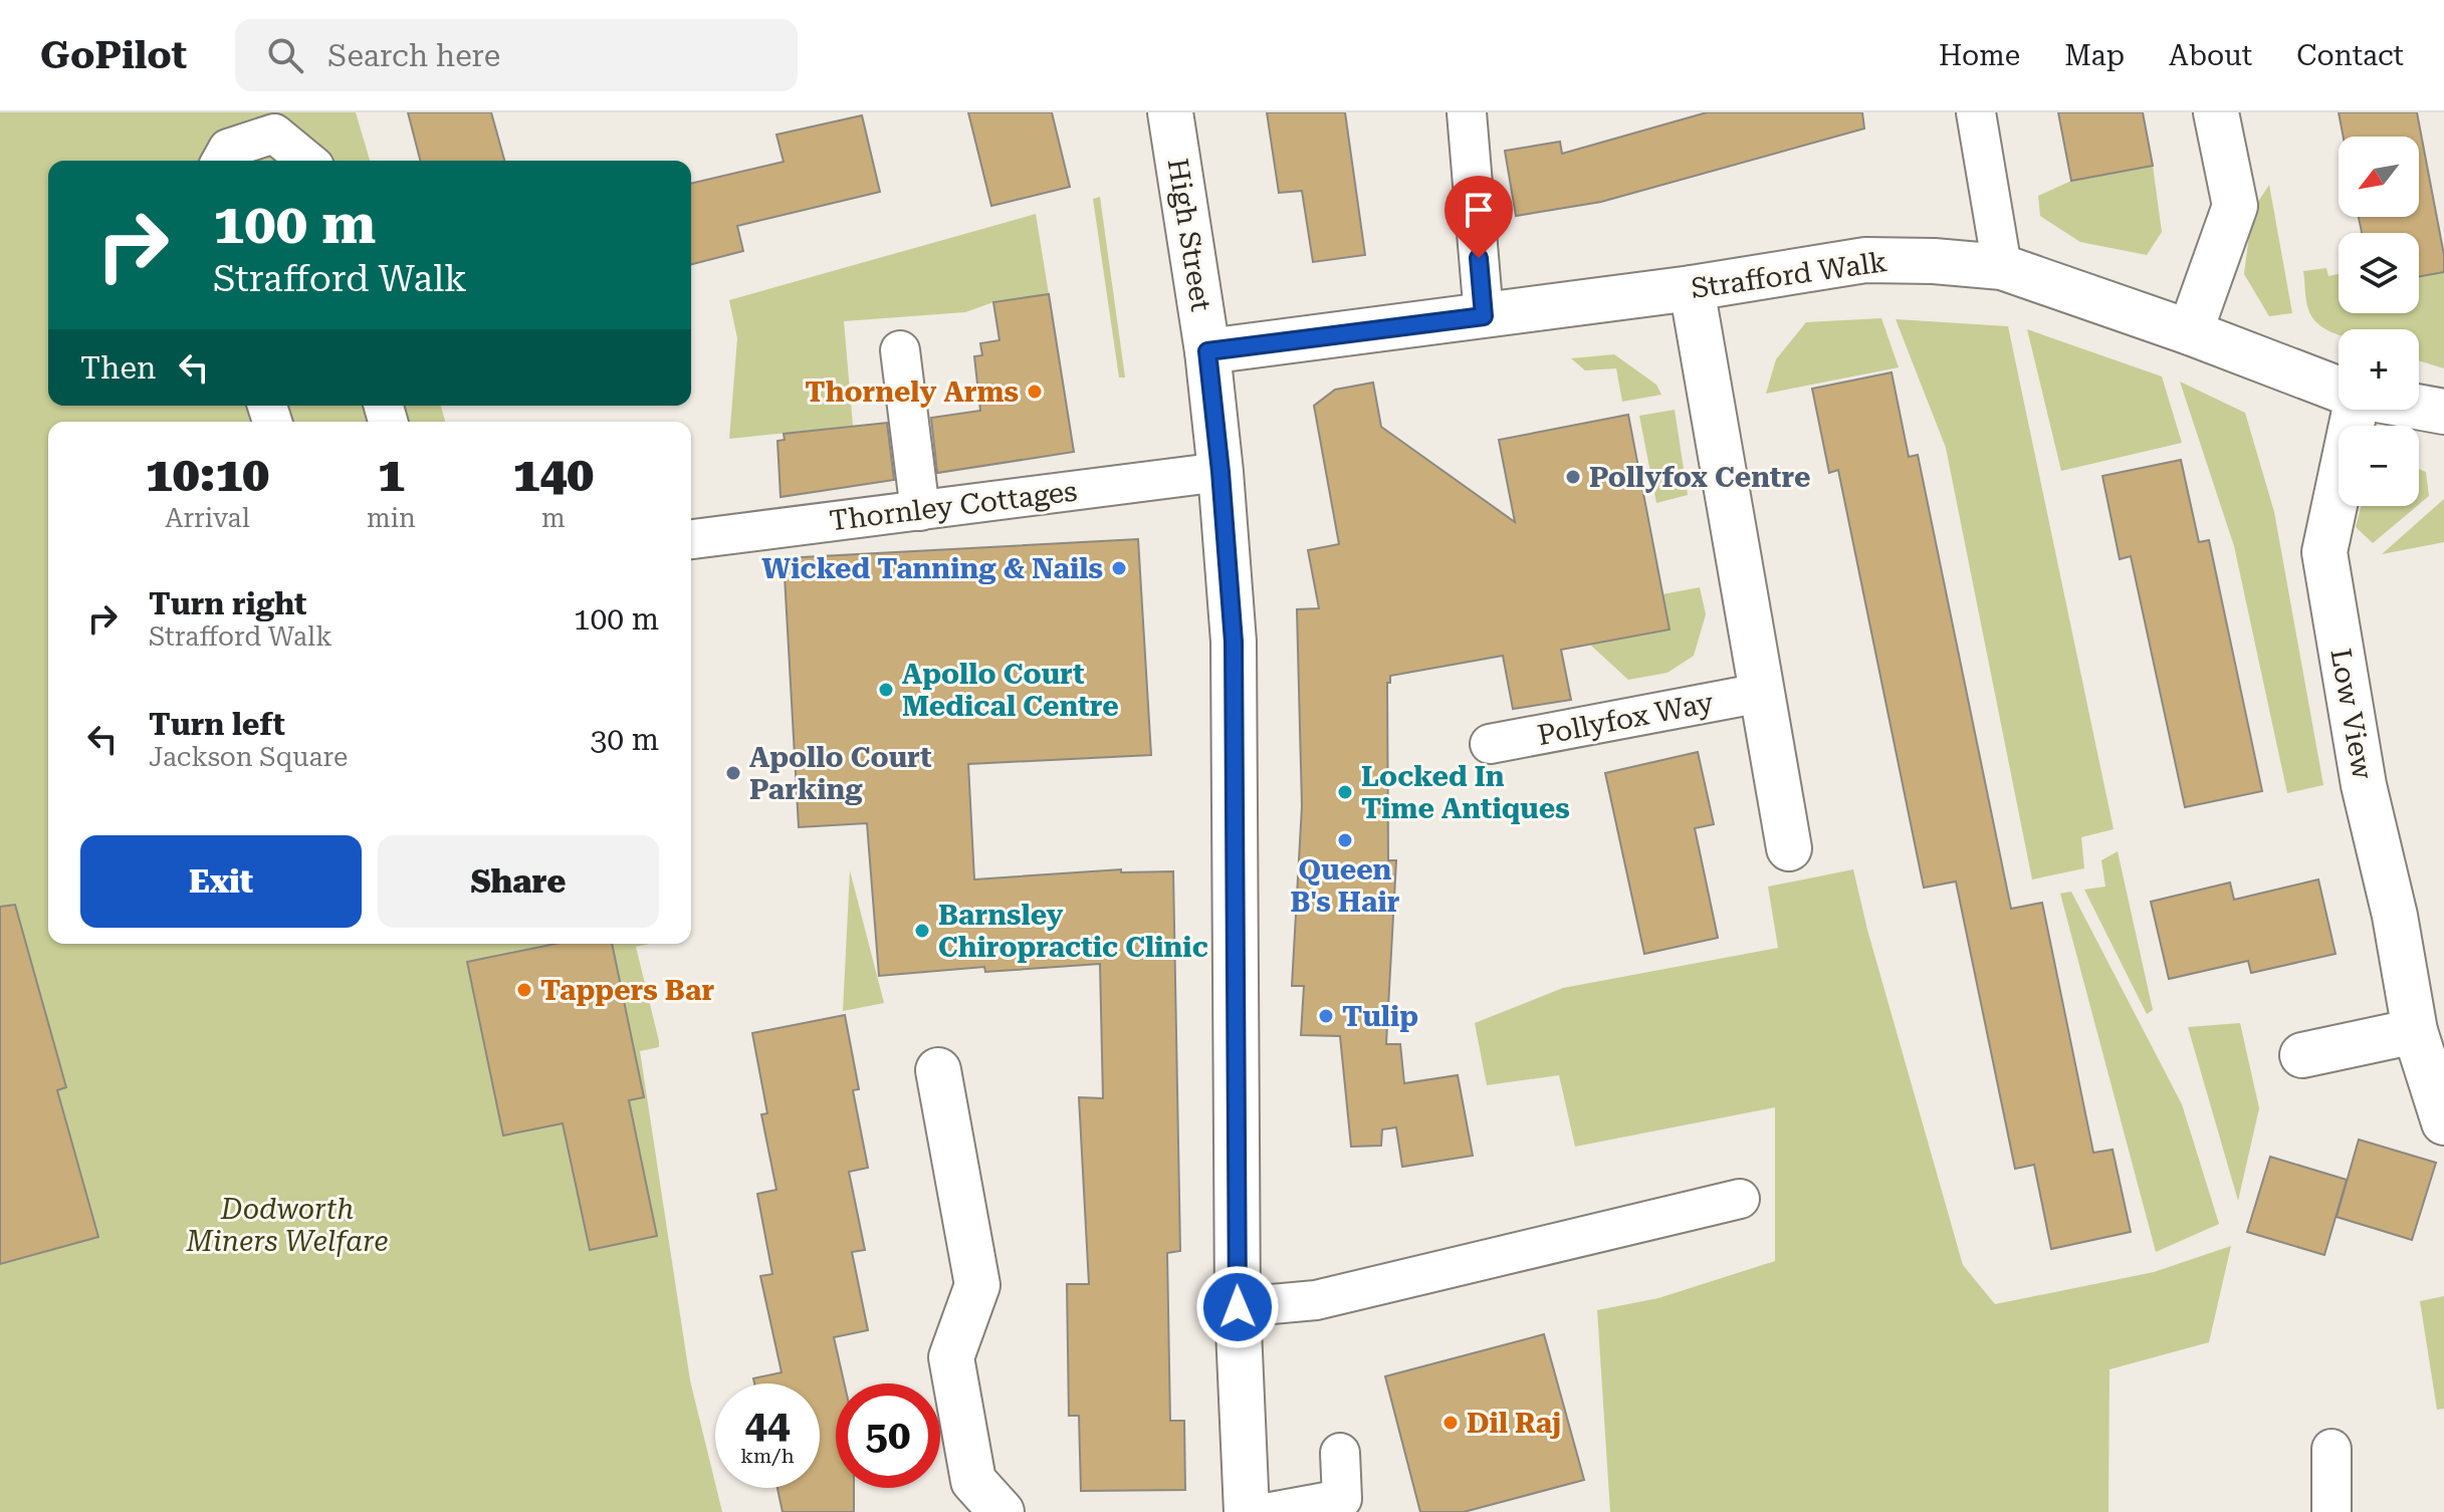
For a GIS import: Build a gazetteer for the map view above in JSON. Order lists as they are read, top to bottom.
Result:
{
  "streets": {
    "street": ["High Street", "Strafford Walk", "Low View"],
    "lane": ["Thornley Cottages", "Pollyfox Way"]
  },
  "crossings": [
    ["High Street", "Strafford Walk"],
    ["High Street", "Thornley Cottages"]
  ],
  "parks": ["Dodworth Miners Welfare"],
  "places": [
    "Thornely Arms",
    "Pollyfox Centre",
    "Wicked Tanning & Nails",
    "Apollo Court Medical Centre",
    "Apollo Court Parking",
    "Locked In Time Antiques",
    "Queen B's Hair",
    "Barnsley Chiropractic Clinic",
    "Tappers Bar",
    "Tulip",
    "Dil Raj"
  ],
  "north": "bottom left",
  "page": {
    "header": "GoPilot",
    "search": "Search here",
    "nav": [
      "Home",
      "Map",
      "About",
      "Contact"
    ],
    "map_buttons": ["+", "−"],
    "turn": ["100 m", "Strafford Walk"],
    "then": "Then",
    "eta": [
      "10:10",
      "Arrival",
      "1",
      "min",
      "140",
      "m"
    ],
    "list": [
      {
        "name": "Turn right",
        "note": "Strafford Walk",
        "value": "100 m"
      },
      {
        "name": "Turn left",
        "note": "Jackson Square",
        "value": "30 m"
      }
    ],
    "buttons": ["Exit", "Share"],
    "speed": "44 km/h",
    "limit": "50"
  }
}
